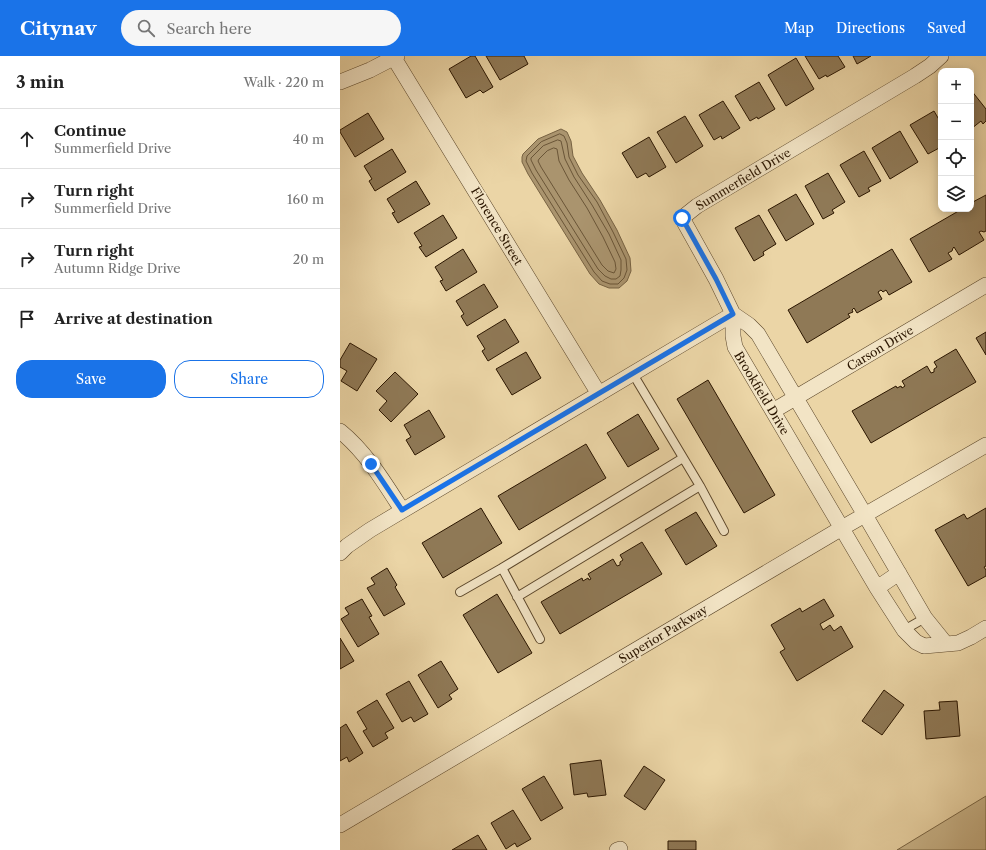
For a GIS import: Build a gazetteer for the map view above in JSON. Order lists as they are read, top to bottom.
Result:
{
  "streets": {
    "street": [
      "Summerfield Drive",
      "Florence Street",
      "Carson Drive",
      "Brookfield Drive",
      "Superior Parkway"
    ]
  },
  "crossings": [
    ["Summerfield Drive", "Brookfield Drive"],
    ["Carson Drive", "Brookfield Drive"],
    ["Brookfield Drive", "Superior Parkway"]
  ],
  "page": {
    "header": "Citynav",
    "search": "Search here",
    "nav": ["Map", "Directions", "Saved"],
    "heading": ["3 min", "Walk · 220 m"],
    "map_buttons": ["+", "−"],
    "list": [
      ["Continue", "Summerfield Drive", "40 m"],
      ["Turn right", "Summerfield Drive", "160 m"],
      ["Turn right", "Autumn Ridge Drive", "20 m"],
      "Arrive at destination"
    ],
    "buttons": ["Save", "Share"]
  }
}
